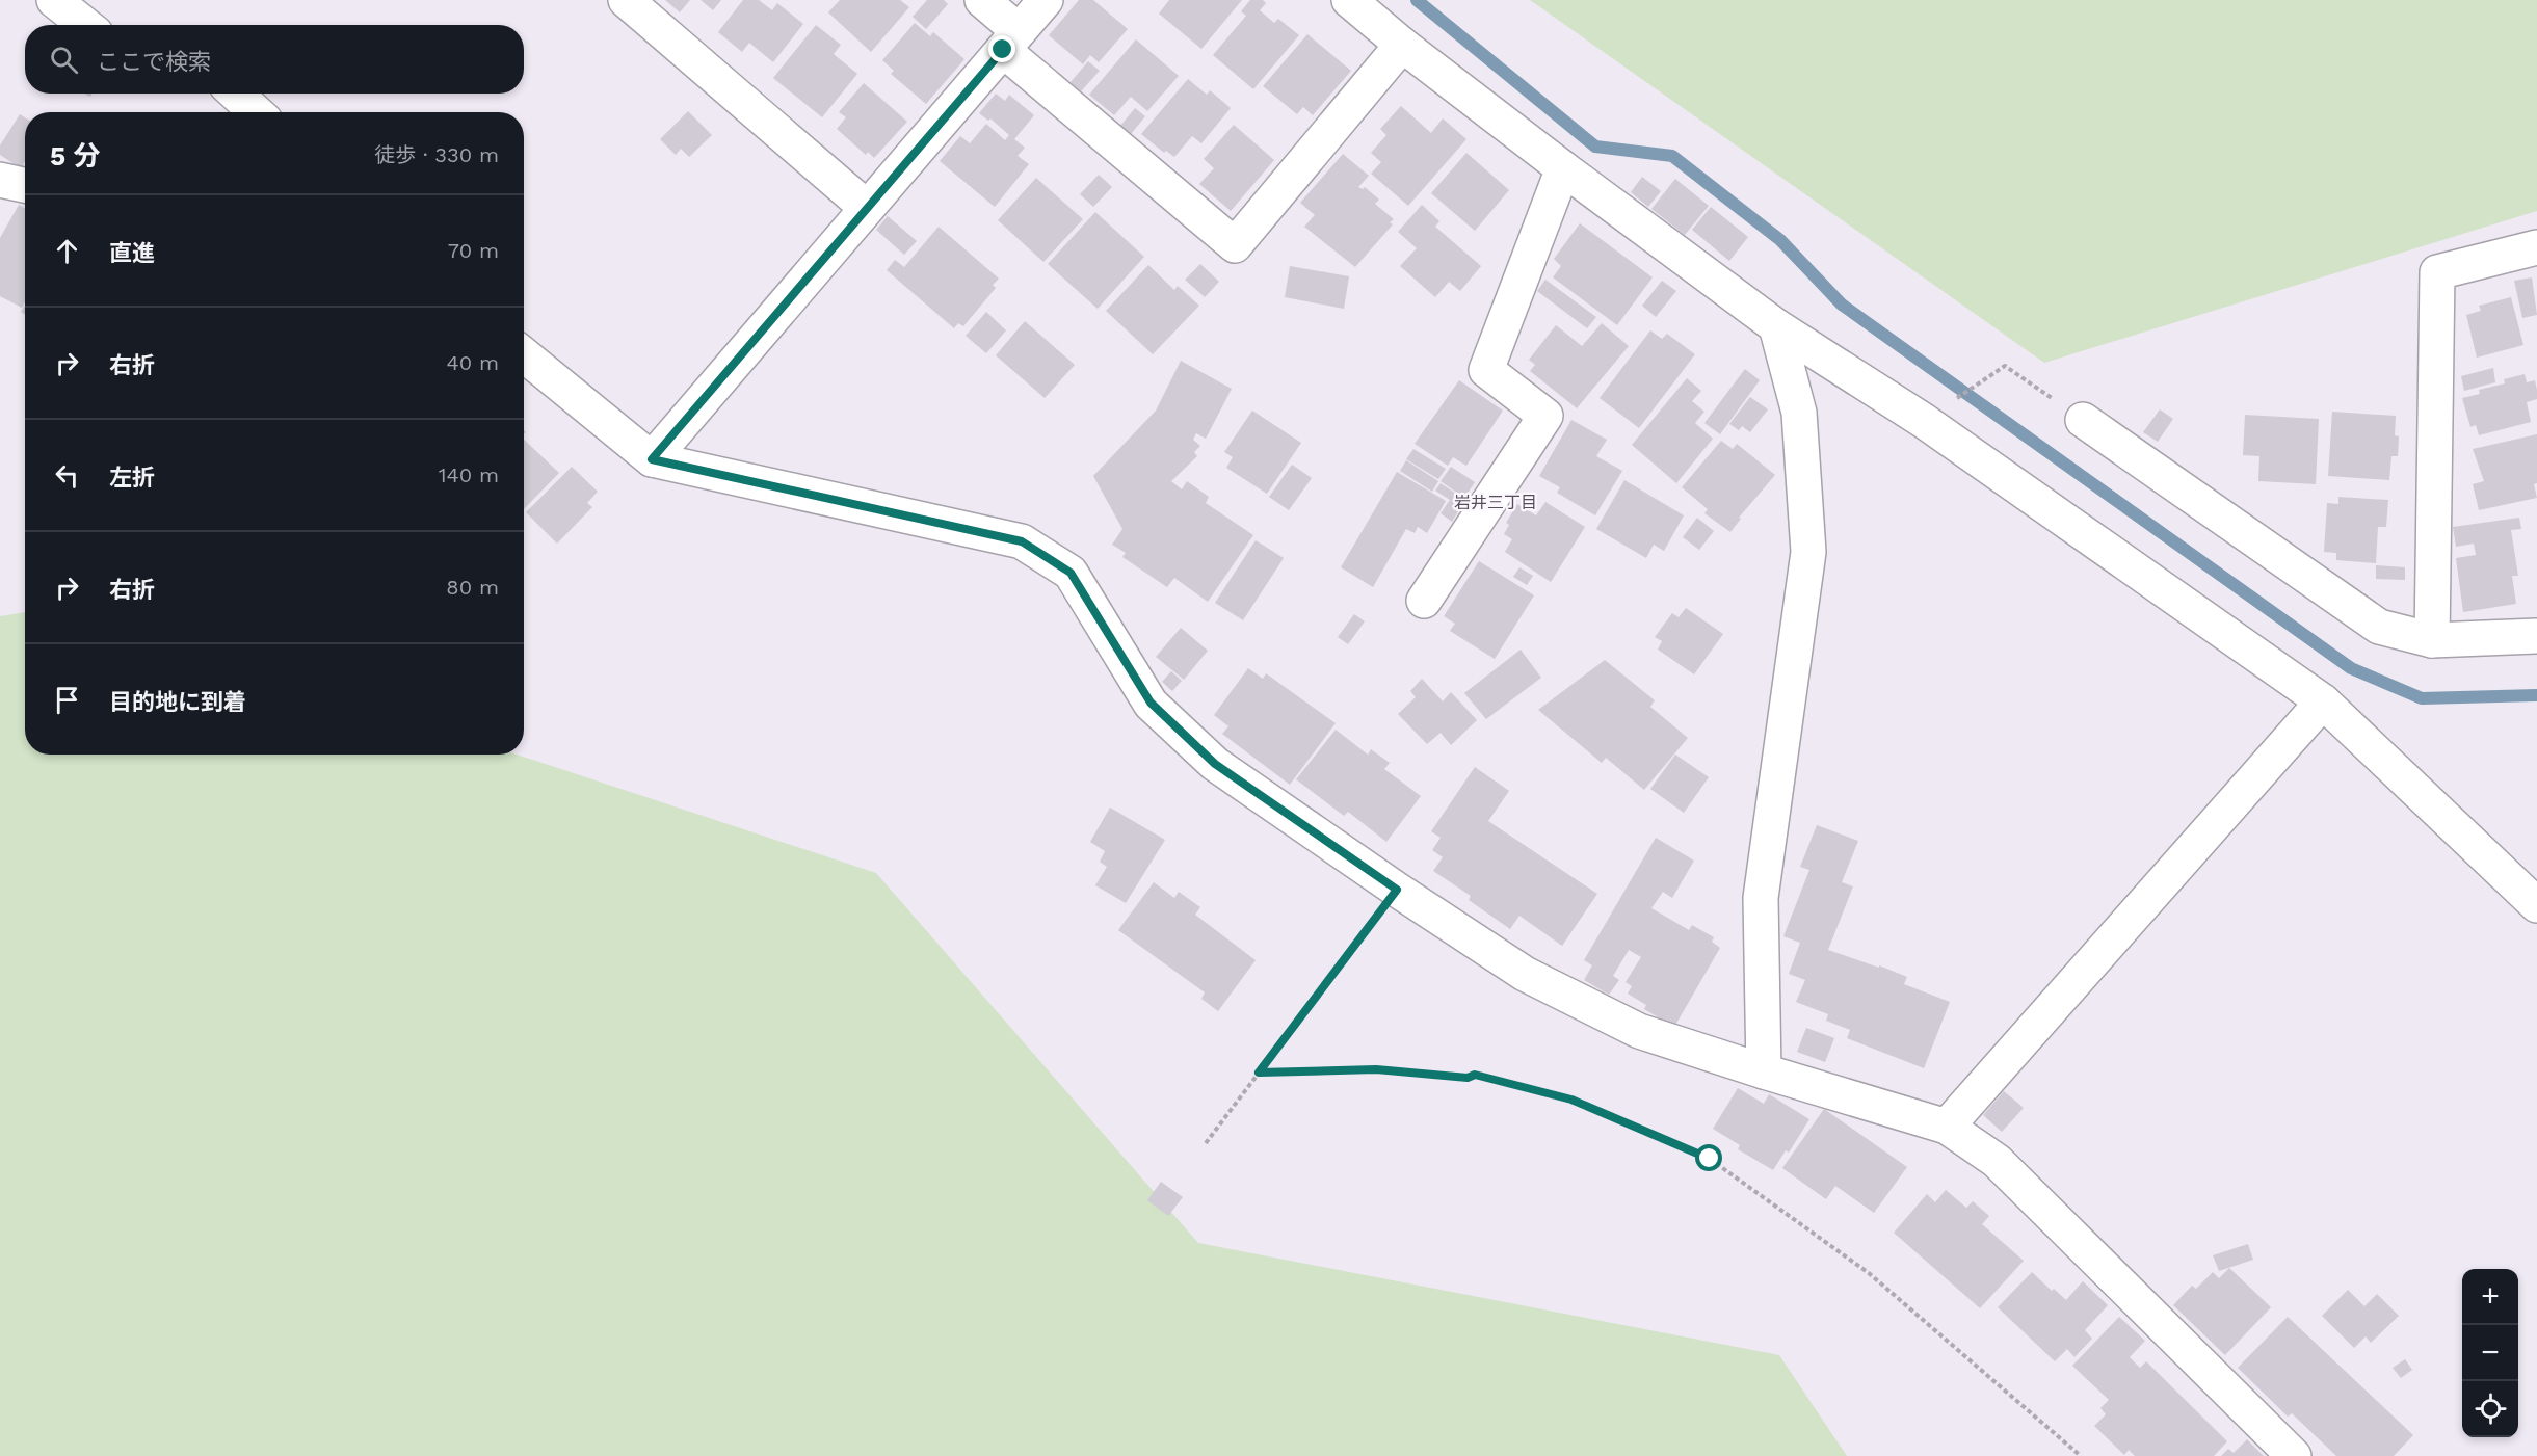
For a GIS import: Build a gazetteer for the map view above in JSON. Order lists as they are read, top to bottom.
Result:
{
  "districts": ["岩井三丁目"],
  "page": {
    "search": "ここで検索",
    "heading": ["5 分", "徒歩 · 330 m"],
    "list": [
      ["直進", "70 m"],
      ["右折", "40 m"],
      ["左折", "140 m"],
      ["右折", "80 m"],
      "目的地に到着"
    ],
    "map_buttons": ["+", "−"]
  }
}
